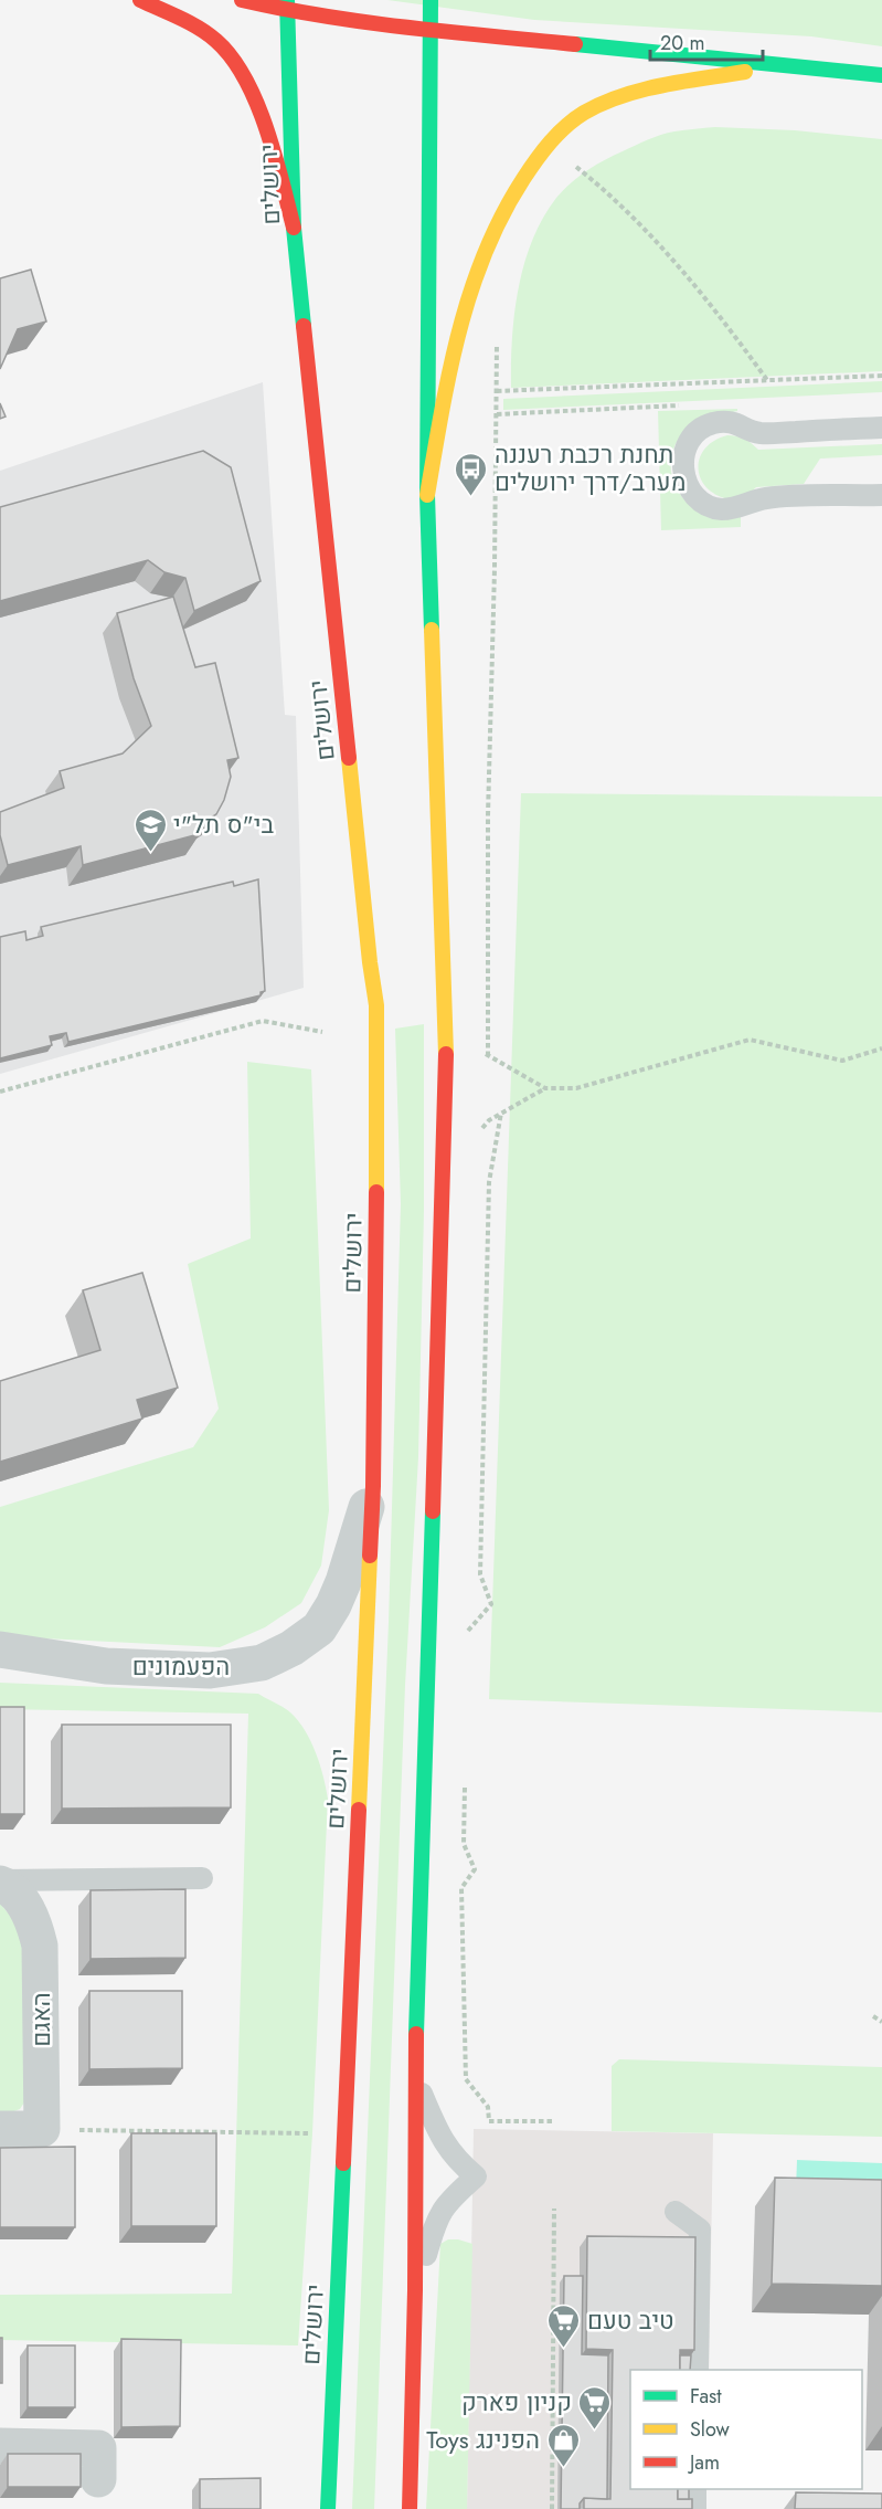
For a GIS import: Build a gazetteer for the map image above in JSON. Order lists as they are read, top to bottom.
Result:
{
  "streets": {
    "main road": ["ירושלים"],
    "street": ["הפעמונים", "האגם"]
  },
  "crossings": [
    ["ירושלים", "הפעמונים"]
  ],
  "places": {
    "bus stop": ["תחנת רכבת רעננה מערב/דרך ירושלים"],
    "school or university": ["בי\"ס תל\"י"],
    "supermarket": ["טיב טעם", "קניון פארק"],
    "shop": ["Toys הפנינג"]
  },
  "legend": ["Fast", "Slow", "Jam"],
  "scale_bar": "20 m"
}
